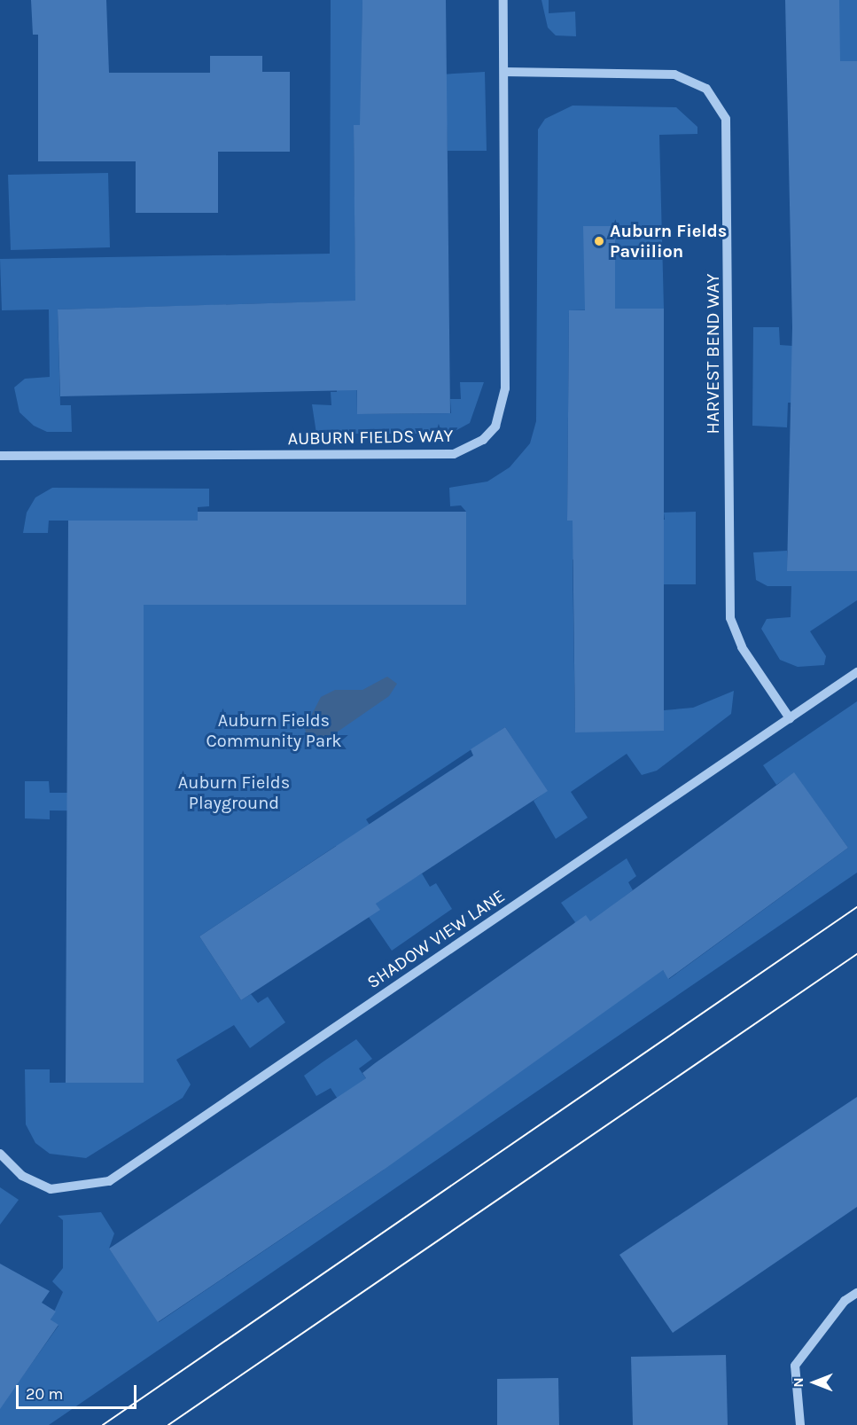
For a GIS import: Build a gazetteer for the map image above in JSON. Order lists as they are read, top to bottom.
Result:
{
  "streets": {
    "street": ["HARVEST BEND WAY", "AUBURN FIELDS WAY", "SHADOW VIEW LANE"]
  },
  "crossings": [
    ["HARVEST BEND WAY", "AUBURN FIELDS WAY"],
    ["HARVEST BEND WAY", "SHADOW VIEW LANE"]
  ],
  "parks": ["Auburn Fields Community Park", "Auburn Fields Playground"],
  "places": ["Auburn Fields Paviilion"],
  "scale_bar": "20 m",
  "north": "left"
}
